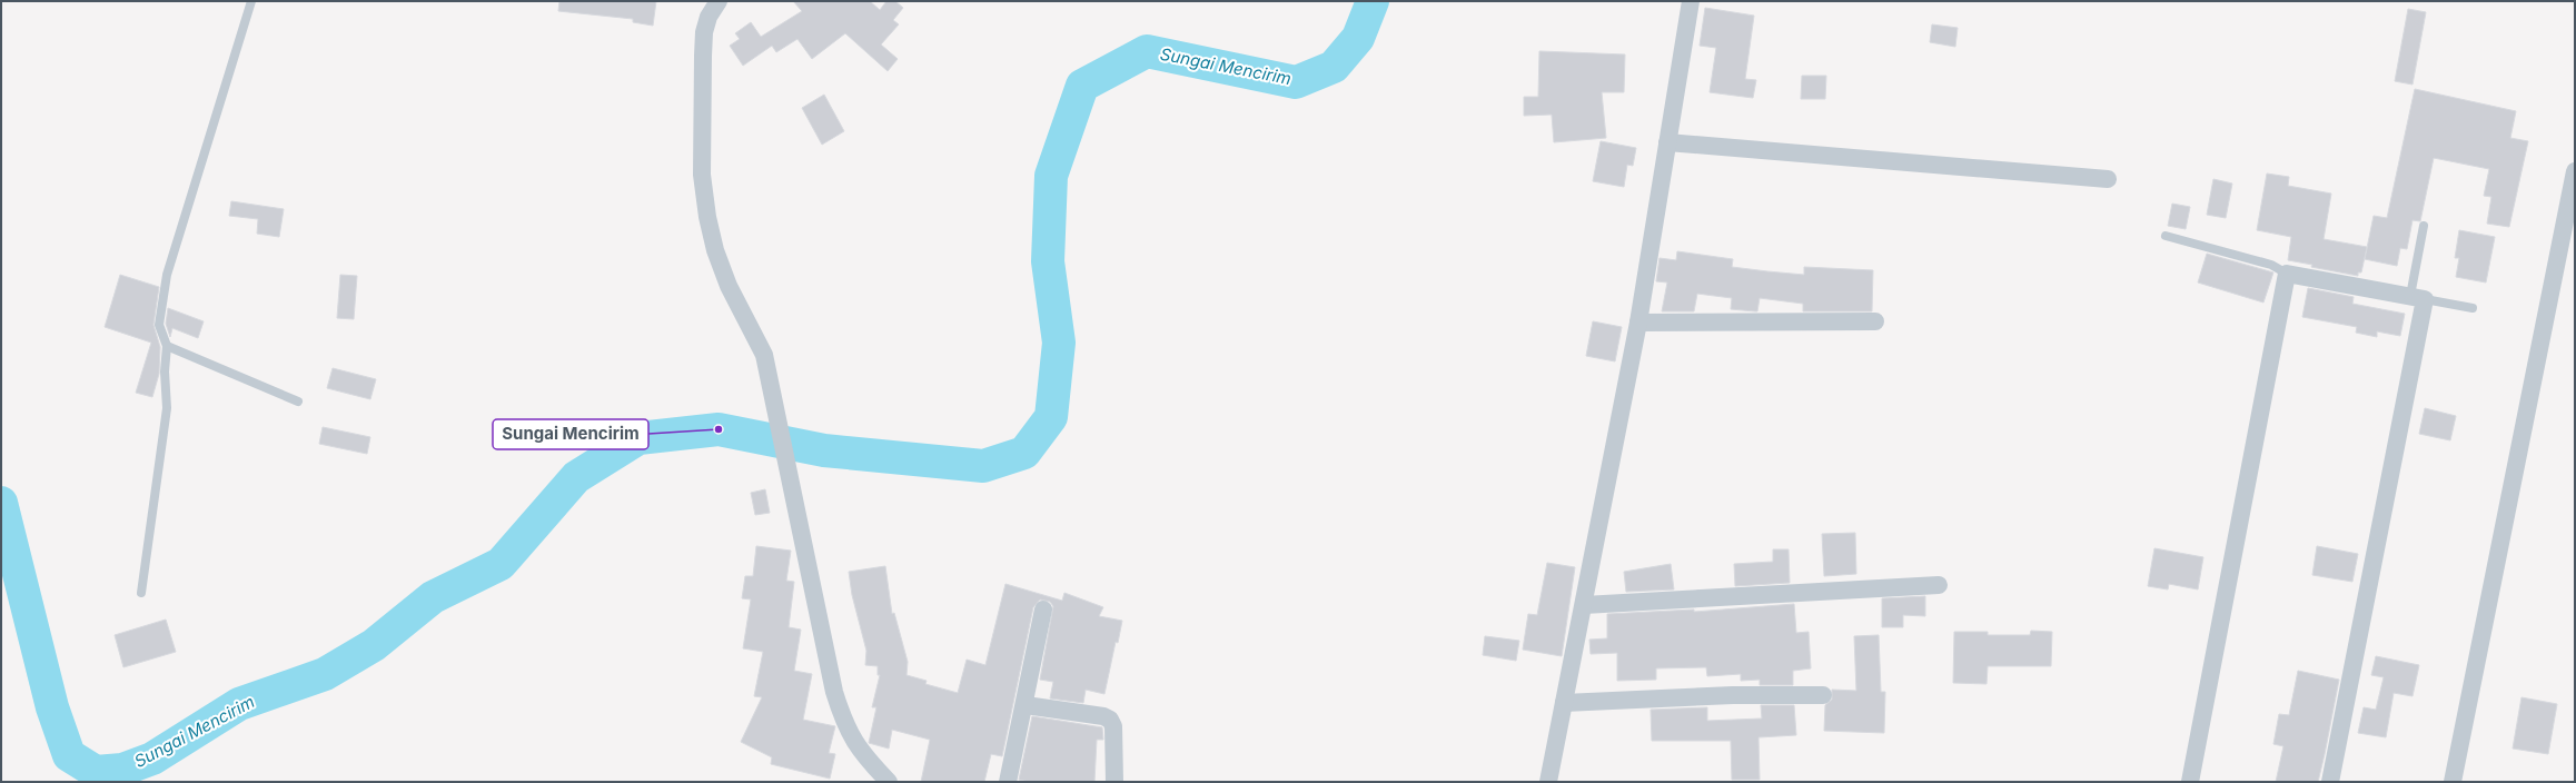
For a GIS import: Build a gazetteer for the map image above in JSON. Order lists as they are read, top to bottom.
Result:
{
  "water": ["Sungai Mencirim"],
  "places": ["Sungai Mencirim"]
}
